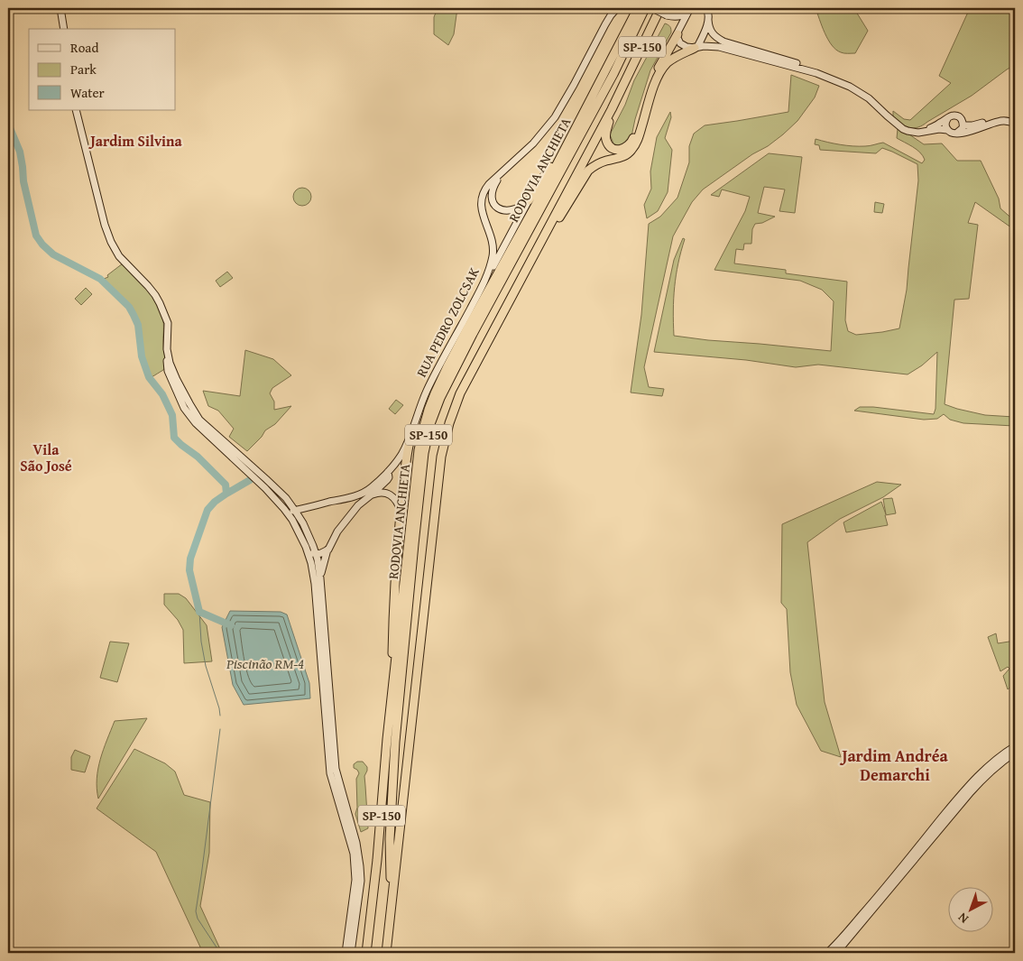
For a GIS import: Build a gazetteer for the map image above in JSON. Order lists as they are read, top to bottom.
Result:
{
  "streets": {
    "highway": ["SP-150", "RODOVIA ANCHIETA"],
    "main road": ["RUA PEDRO ZOLCSAK"]
  },
  "districts": ["Jardim Silvina", "Vila São José", "Jardim Andréa Demarchi"],
  "water": ["Piscinão RM-4"],
  "legend": ["Road", "Park", "Water"],
  "north": "bottom left"
}
